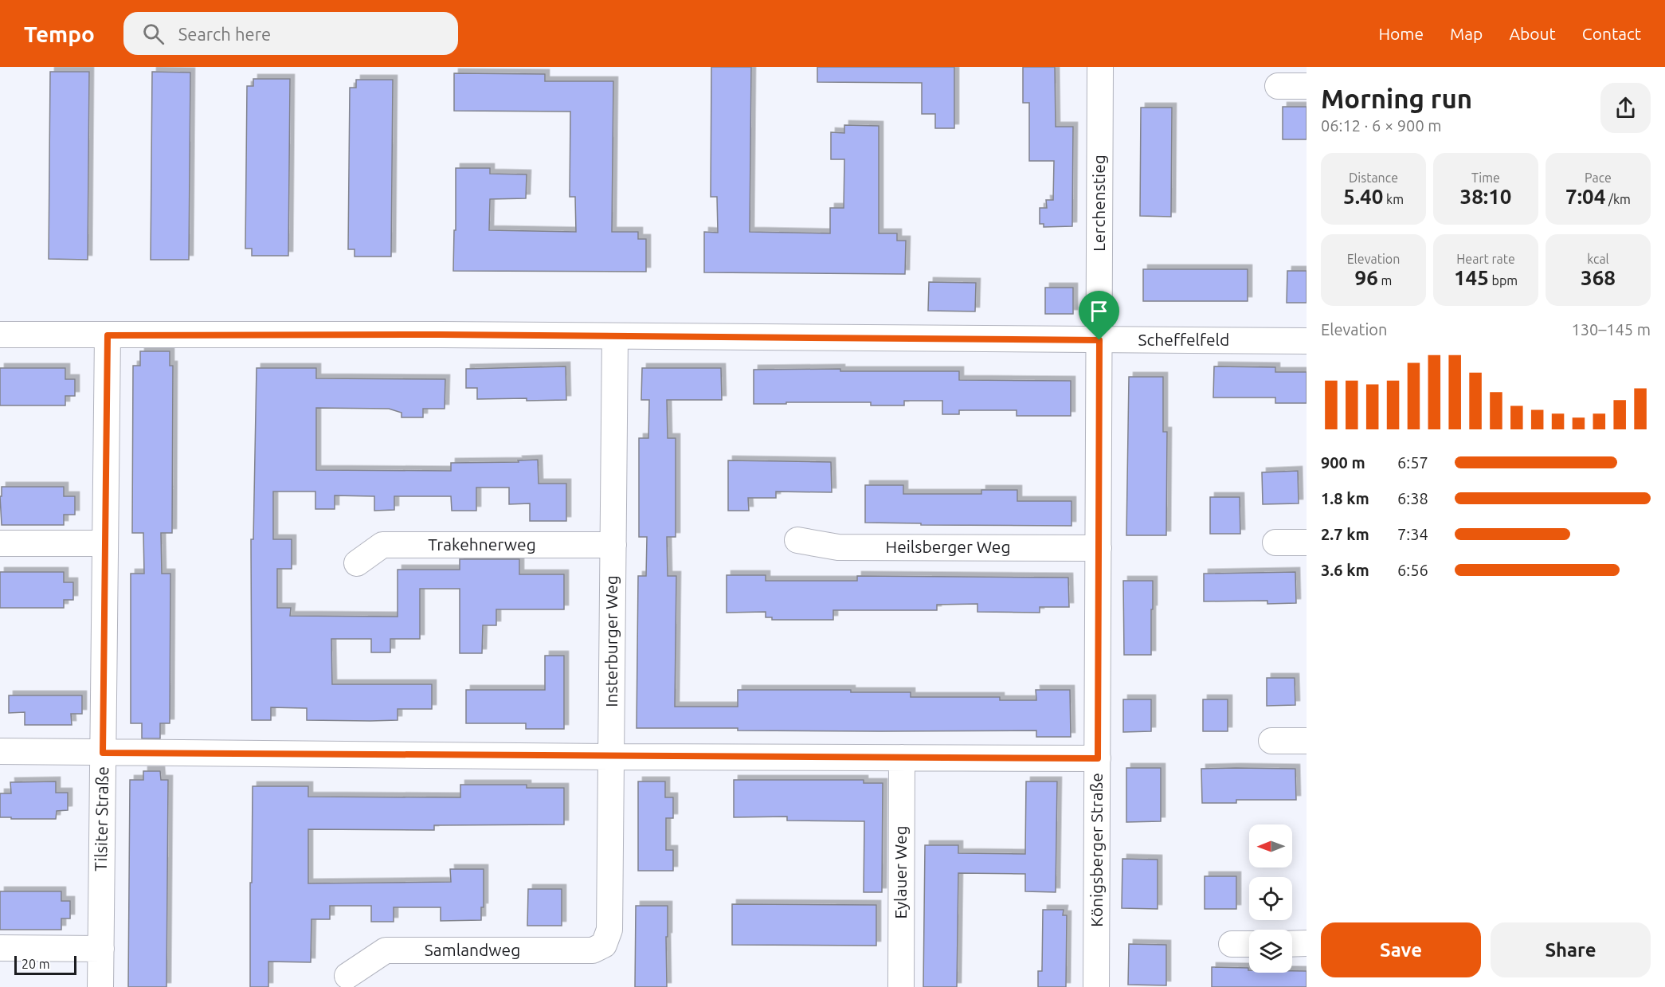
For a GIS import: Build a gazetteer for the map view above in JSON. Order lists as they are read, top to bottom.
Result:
{
  "streets": {
    "street": [
      "Lerchenstieg",
      "Scheffelfeld",
      "Trakehnerweg",
      "Heilsberger Weg",
      "Insterburger Weg",
      "Tilsiter Straße",
      "Königsberger Straße",
      "Eylauer Weg",
      "Samlandweg"
    ]
  },
  "crossings": [
    ["Lerchenstieg", "Scheffelfeld"],
    ["Lerchenstieg", "Königsberger Straße"],
    ["Scheffelfeld", "Insterburger Weg"],
    ["Scheffelfeld", "Tilsiter Straße"],
    ["Scheffelfeld", "Königsberger Straße"],
    ["Trakehnerweg", "Insterburger Weg"],
    ["Heilsberger Weg", "Königsberger Straße"],
    ["Insterburger Weg", "Samlandweg"]
  ],
  "scale_bar": "20 m",
  "north": "left",
  "page": {
    "header": "Tempo",
    "search": "Search here",
    "nav": [
      "Home",
      "Map",
      "About",
      "Contact"
    ],
    "heading": ["Morning run", "06:12 · 6 × 900 m"],
    "stats": [
      ["Distance", "5.40 km"],
      ["Time", "38:10"],
      ["Pace", "7:04 /km"],
      ["Elevation", "96 m"],
      ["Heart rate", "145 bpm"],
      ["kcal", "368"]
    ],
    "chart": ["Elevation", "130–145 m"],
    "list": [
      {
        "name": "900 m",
        "note": "6:57"
      },
      {
        "name": "1.8 km",
        "note": "6:38"
      },
      {
        "name": "2.7 km",
        "note": "7:34"
      },
      {
        "name": "3.6 km",
        "note": "6:56"
      }
    ],
    "buttons": ["Save", "Share"],
    "scale": "20 m"
  }
}
